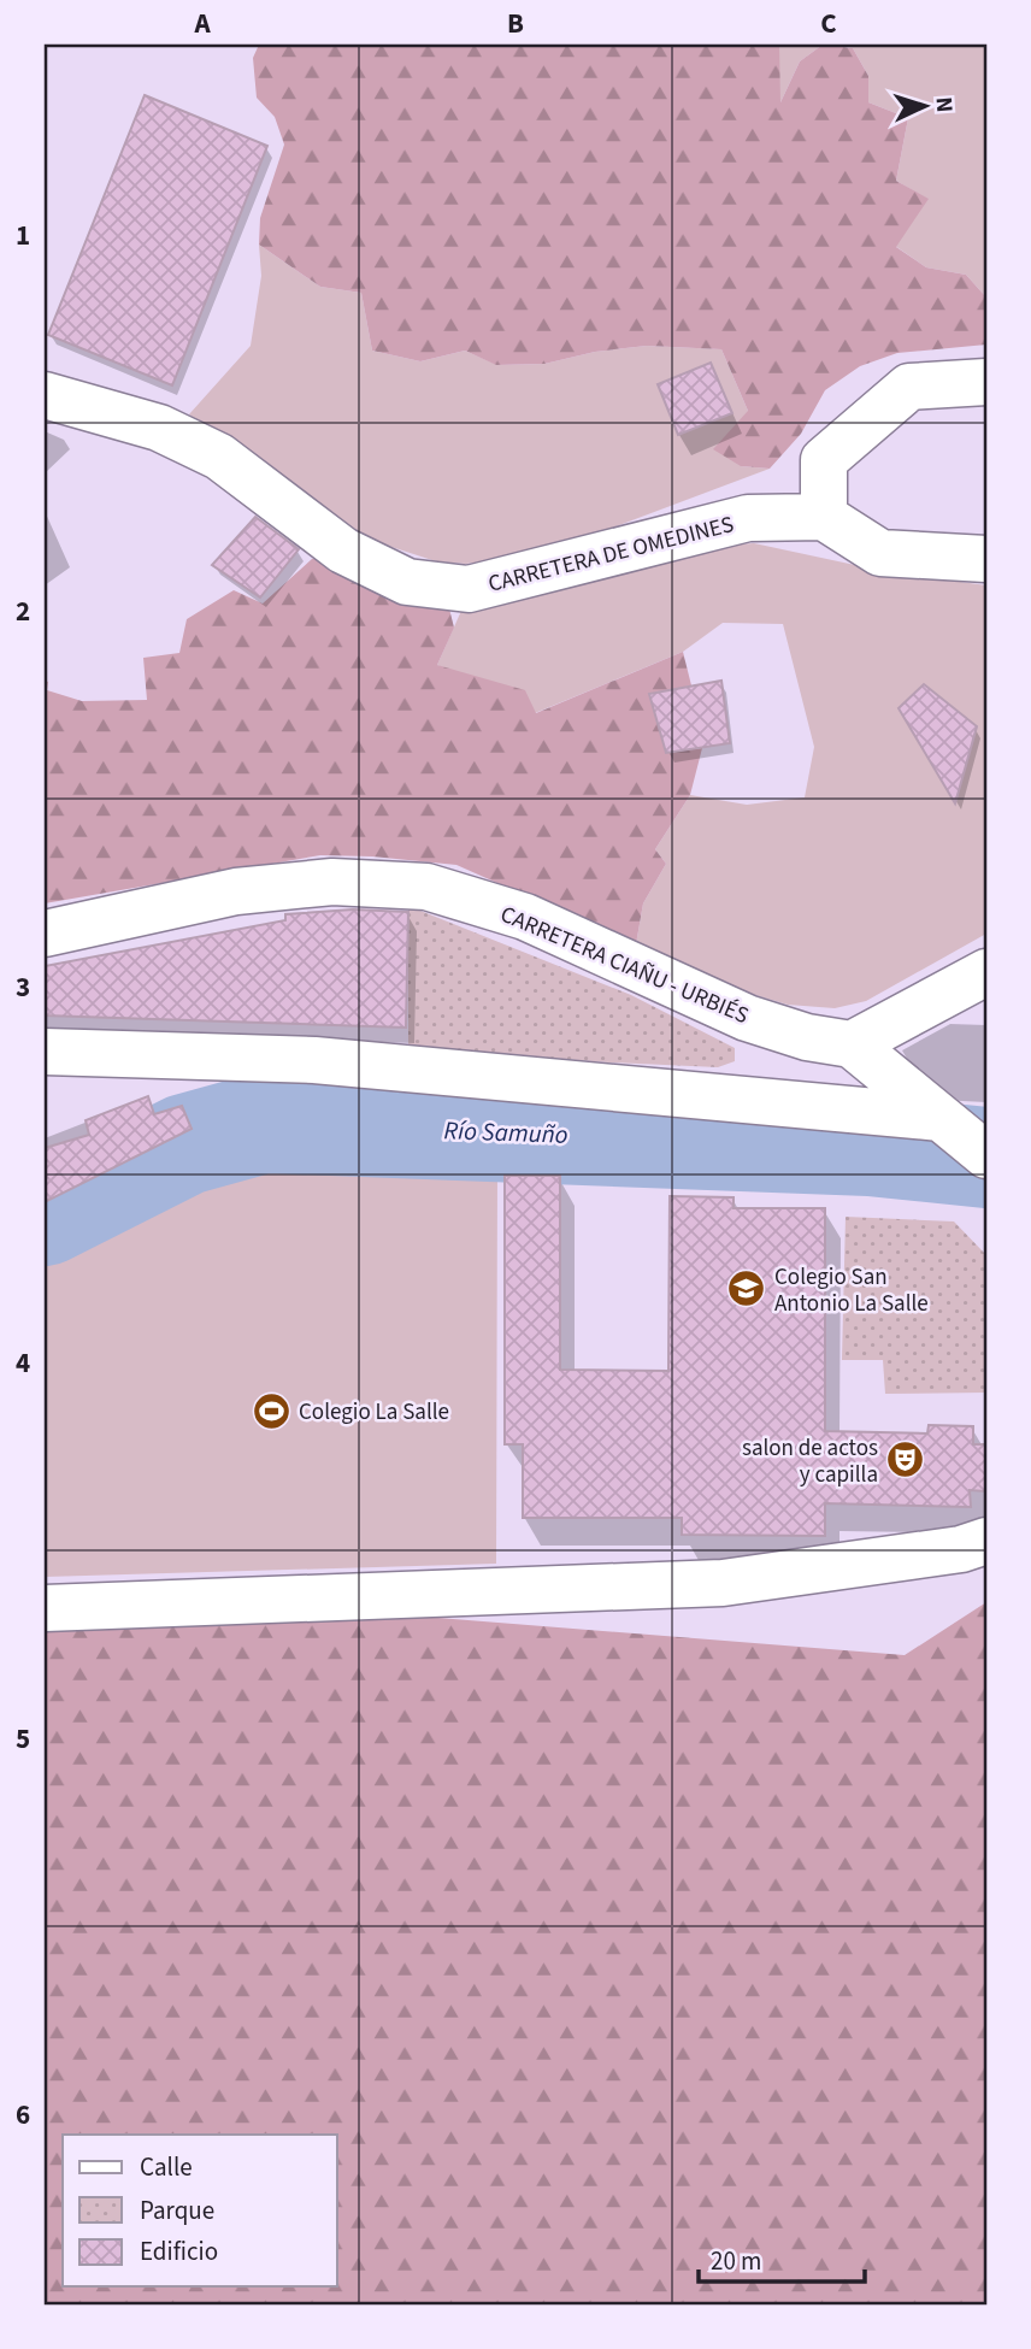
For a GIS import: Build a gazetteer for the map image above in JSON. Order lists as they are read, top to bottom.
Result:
{
  "streets": {
    "street": ["CARRETERA DE OMEDINES", "CARRETERA CIAÑU - URBIÉS"]
  },
  "water": ["Río Samuño"],
  "places": {
    "school or university": ["Colegio San Antonio La Salle"],
    "sports": ["Colegio La Salle"],
    "theatre": ["salon de actos y capilla"]
  },
  "legend": ["Calle", "Parque", "Edificio"],
  "scale_bar": "20 m",
  "north": "right",
  "grid": {
    "columns": ["A", "B", "C"],
    "rows": [
      "1",
      "2",
      "3",
      "4",
      "5",
      "6"
    ]
  }
}
